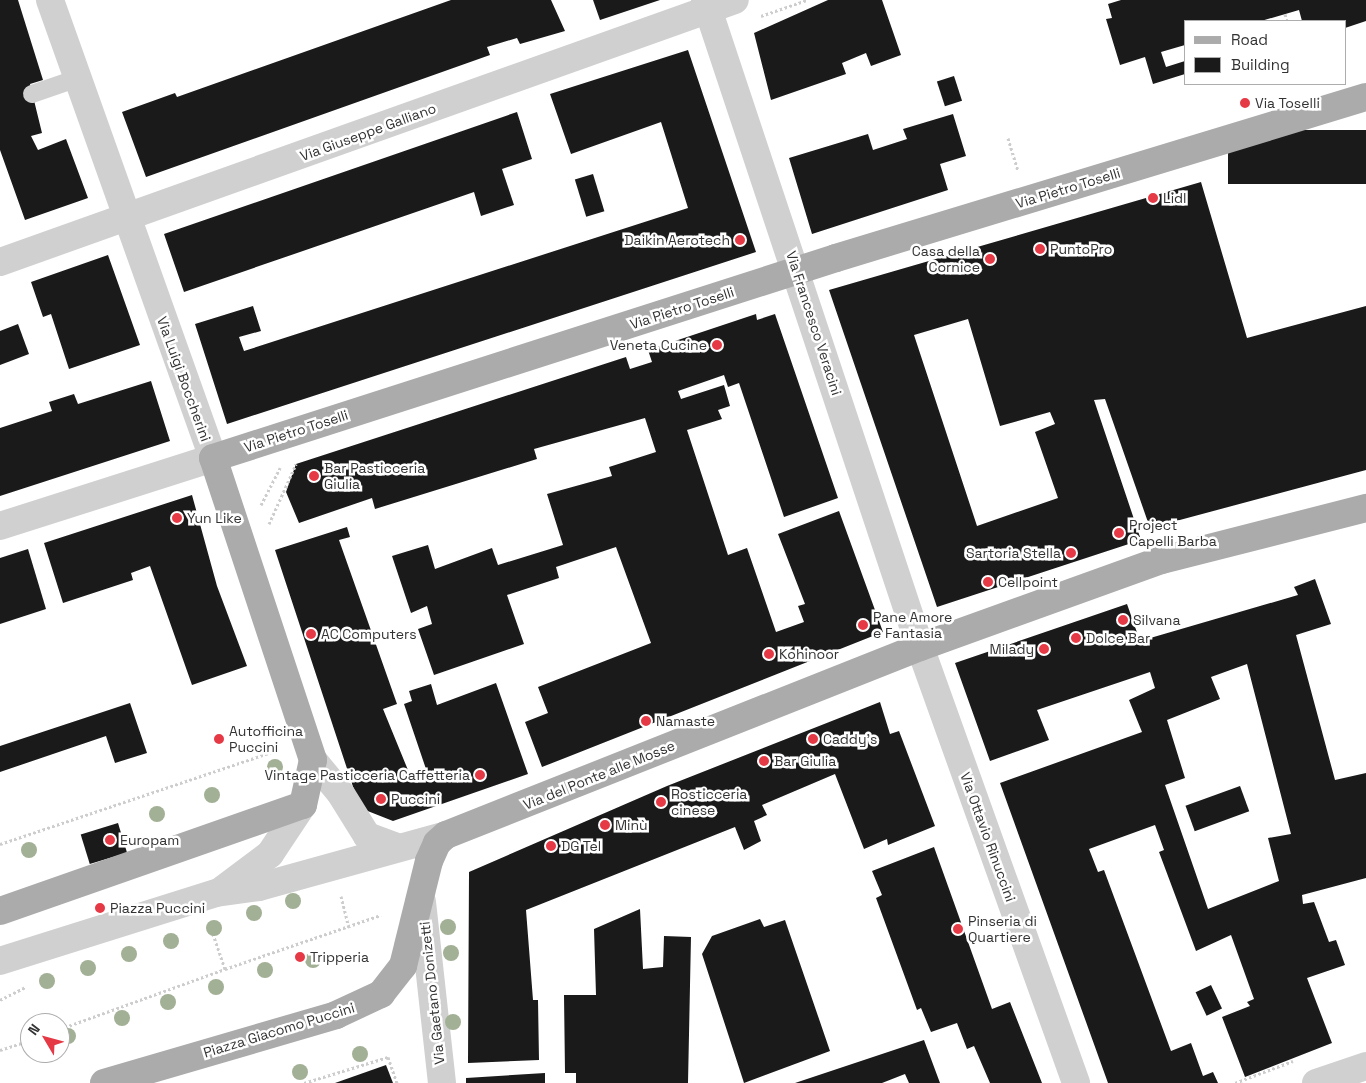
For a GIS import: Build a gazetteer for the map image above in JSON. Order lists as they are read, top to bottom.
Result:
{
  "streets": {
    "main road": [
      "Via Pietro Toselli",
      "Via Luigi Boccherini",
      "Via del Ponte alle Mosse",
      "Piazza Giacomo Puccini"
    ],
    "street": [
      "Via Giuseppe Galliano",
      "Via Francesco Veracini",
      "Via Ottavio Rinuccini",
      "Via Gaetano Donizetti"
    ]
  },
  "crossings": [
    ["Via Giuseppe Galliano", "Via Francesco Veracini"],
    ["Via Giuseppe Galliano", "Via Luigi Boccherini"],
    ["Via Pietro Toselli", "Via Francesco Veracini"],
    ["Via Pietro Toselli", "Via Luigi Boccherini"],
    ["Via Francesco Veracini", "Via del Ponte alle Mosse"],
    ["Via Francesco Veracini", "Via Ottavio Rinuccini"],
    ["Via del Ponte alle Mosse", "Via Ottavio Rinuccini"],
    ["Via del Ponte alle Mosse", "Piazza Giacomo Puccini"],
    ["Via Gaetano Donizetti", "Piazza Giacomo Puccini"]
  ],
  "places": [
    "Via Toselli",
    "Lidl",
    "Daikin Aerotech",
    "PuntoPro",
    "Casa della Cornice",
    "Veneta Cucine",
    "Bar Pasticceria Giulia",
    "Yun Like",
    "Project Capelli Barba",
    "Sartoria Stella",
    "Cellpoint",
    "Silvana",
    "Pane Amore e Fantasia",
    "AC Computers",
    "Dolce Bar",
    "Milady",
    "Kohinoor",
    "Namaste",
    "Autofficina Puccini",
    "Caddy's",
    "Bar Giulia",
    "Vintage Pasticceria Caffetteria",
    "Puccini",
    "Rosticceria cinese",
    "Minù",
    "Europam",
    "DG Tel",
    "Piazza Puccini",
    "Pinseria di Quartiere",
    "Tripperia"
  ],
  "legend": ["Road", "Building"],
  "north": "top left"
}
